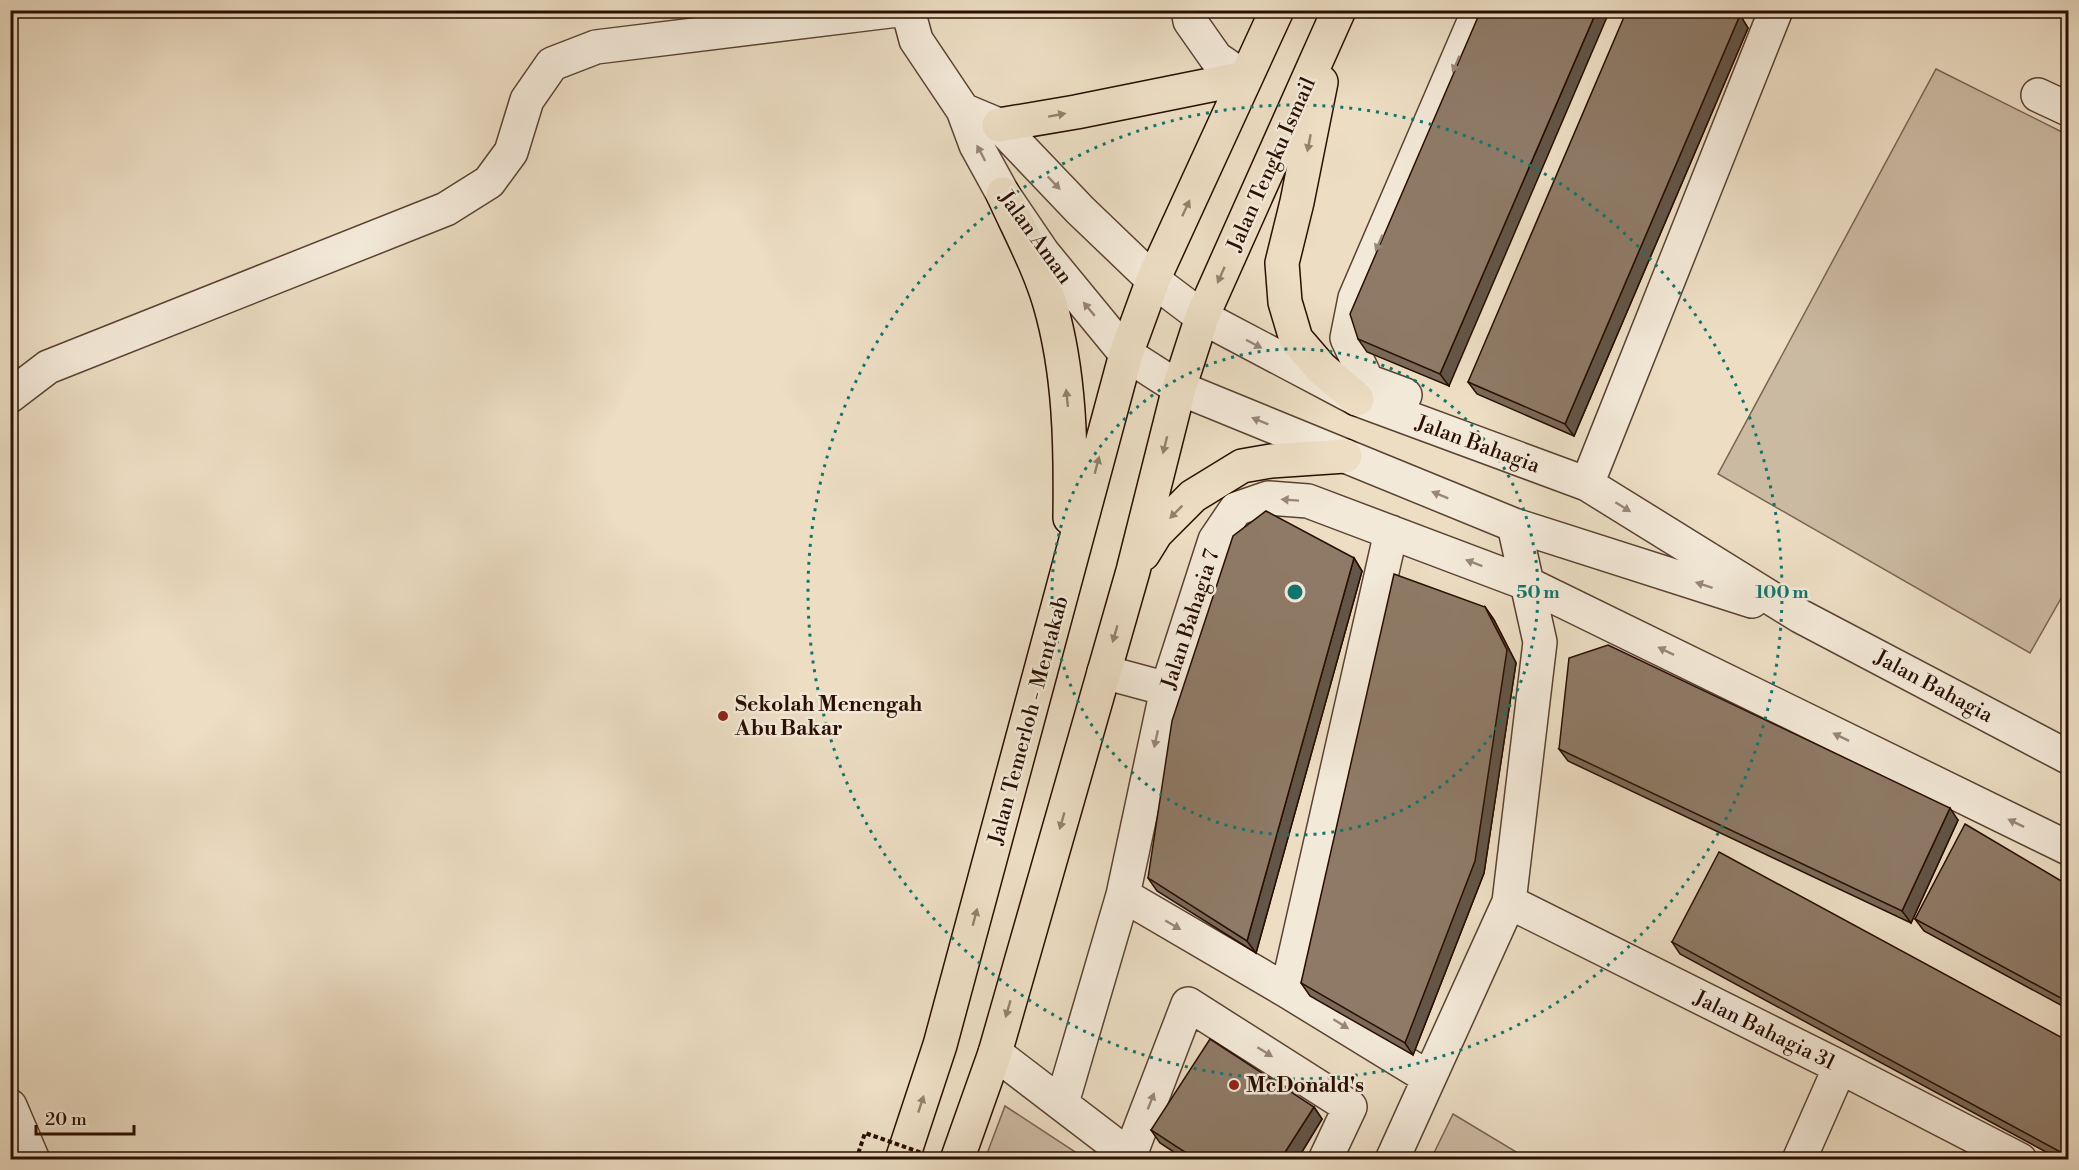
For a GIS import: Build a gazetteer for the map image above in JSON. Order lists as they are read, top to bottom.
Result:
{
  "streets": {
    "main road": ["Jalan Tengku Ismail", "Jalan Temerloh - Mentakab"],
    "street": [
      "Jalan Aman",
      "Jalan Bahagia",
      "Jalan Bahagia 7",
      "Jalan Bahagia 31"
    ]
  },
  "crossings": [
    ["Jalan Tengku Ismail", "Jalan Bahagia"],
    ["Jalan Aman", "Jalan Bahagia"],
    ["Jalan Aman", "Jalan Temerloh - Mentakab"],
    ["Jalan Bahagia", "Jalan Temerloh - Mentakab"]
  ],
  "one_way": ["Jalan Aman"],
  "places": ["Sekolah Menengah Abu Bakar", "McDonald's"],
  "scale_bar": "20 m",
  "rings": ["50 m", "100 m"]
}
